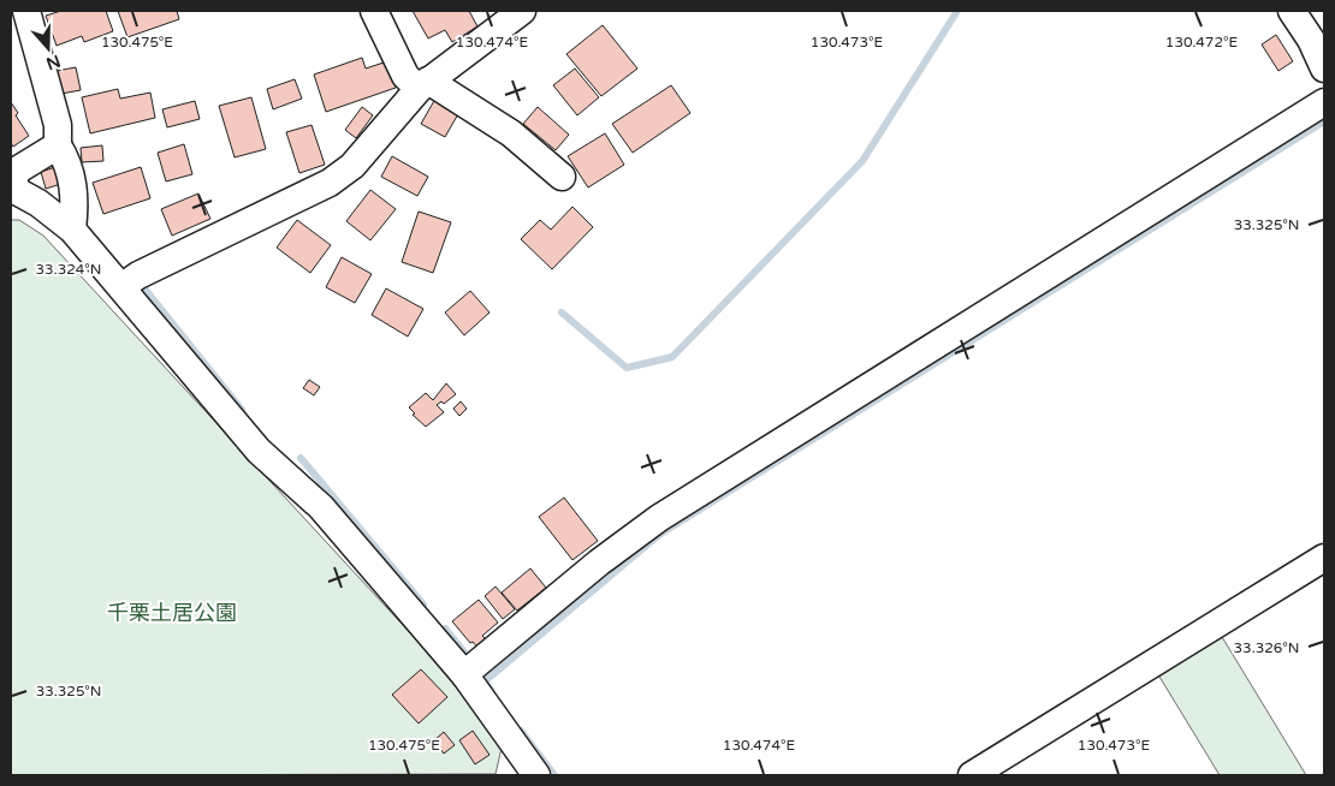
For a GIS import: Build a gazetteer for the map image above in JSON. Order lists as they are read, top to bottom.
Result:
{
  "parks": ["千栗土居公園"],
  "north": "bottom",
  "coordinates": [
    "130.475°E",
    "130.474°E",
    "130.473°E",
    "130.472°E",
    "33.325°N",
    "33.324°N",
    "33.326°N"
  ]
}
